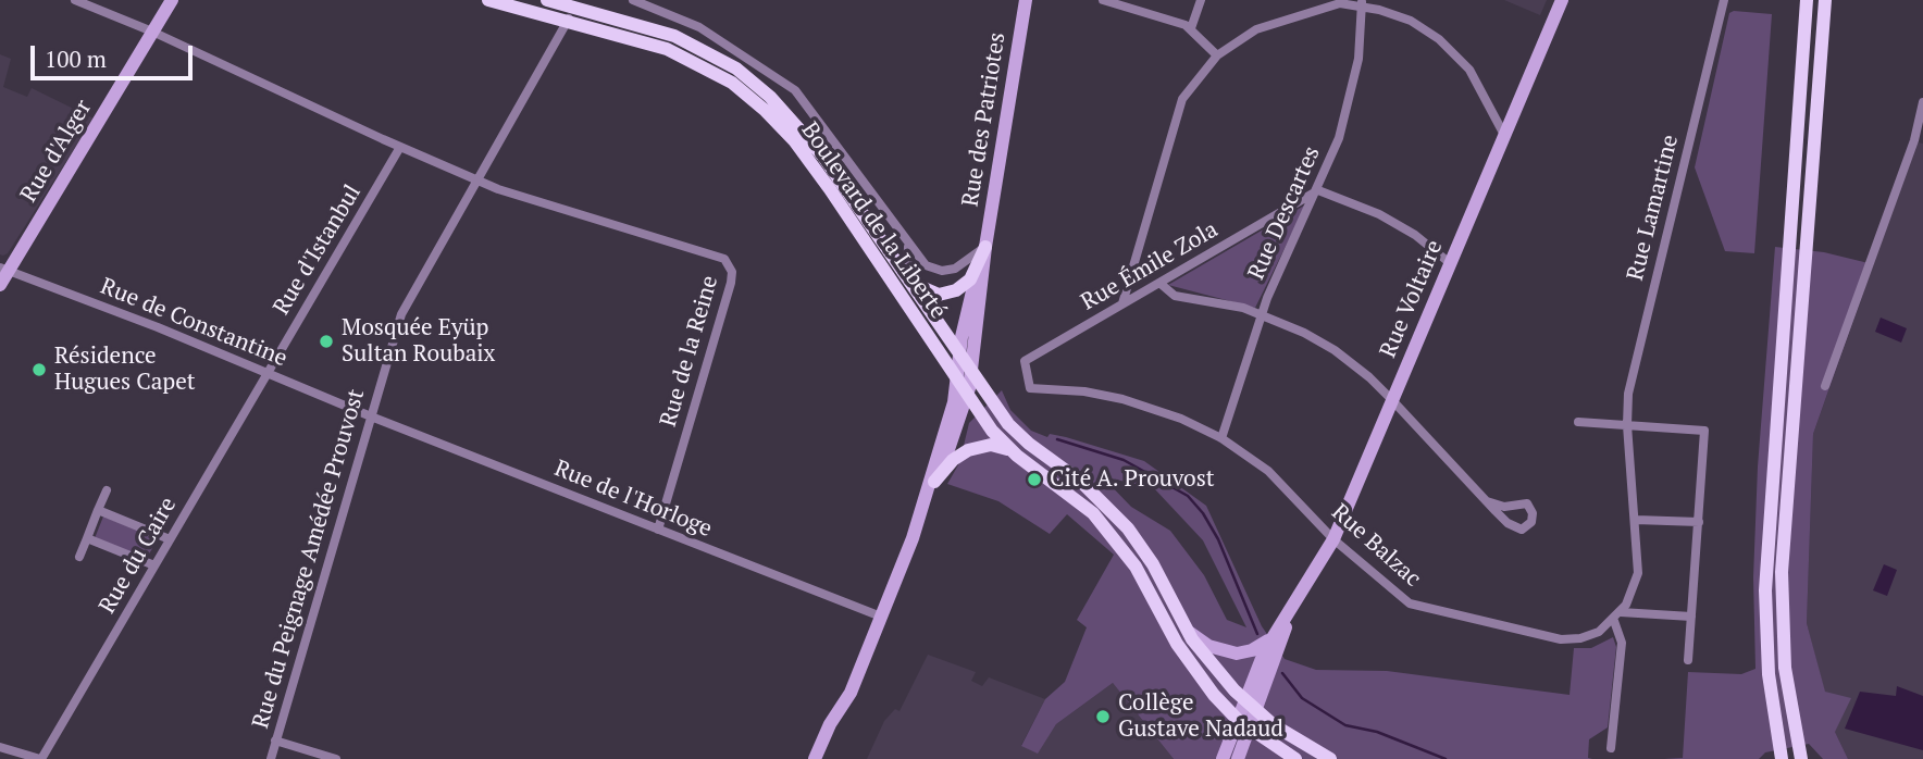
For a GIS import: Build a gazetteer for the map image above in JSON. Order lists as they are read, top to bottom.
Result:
{
  "streets": {
    "main road": ["Boulevard de la Liberté"],
    "street": [
      "Rue des Patriotes",
      "Rue d'Alger",
      "Rue Lamartine",
      "Rue Descartes",
      "Rue d'Istanbul",
      "Rue Émile Zola",
      "Rue Voltaire",
      "Rue de Constantine",
      "Rue de la Reine",
      "Rue de l'Horloge",
      "Rue Balzac",
      "Rue du Caire",
      "Rue du Peignage Amédée Prouvost"
    ]
  },
  "crossings": [
    ["Rue des Patriotes", "Boulevard de la Liberté"],
    ["Rue des Patriotes", "Rue de l'Horloge"],
    ["Rue d'Alger", "Rue de Constantine"],
    ["Rue d'Alger", "Rue de la Reine"],
    ["Rue Lamartine", "Rue Balzac"],
    ["Rue Descartes", "Rue Émile Zola"],
    ["Rue Descartes", "Rue Balzac"],
    ["Boulevard de la Liberté", "Rue Voltaire"],
    ["Boulevard de la Liberté", "Rue du Peignage Amédée Prouvost"],
    ["Rue d'Istanbul", "Rue de Constantine"],
    ["Rue d'Istanbul", "Rue de la Reine"],
    ["Rue d'Istanbul", "Rue du Caire"],
    ["Rue Émile Zola", "Rue Balzac"],
    ["Rue Voltaire", "Rue Balzac"],
    ["Rue de Constantine", "Rue de l'Horloge"],
    ["Rue de Constantine", "Rue du Caire"],
    ["Rue de Constantine", "Rue du Peignage Amédée Prouvost"],
    ["Rue de la Reine", "Rue de l'Horloge"],
    ["Rue de la Reine", "Rue du Peignage Amédée Prouvost"],
    ["Rue de l'Horloge", "Rue du Peignage Amédée Prouvost"]
  ],
  "places": [
    "Mosquée Eyüp Sultan Roubaix",
    "Résidence Hugues Capet",
    "Cité A. Prouvost",
    "Collège Gustave Nadaud"
  ],
  "scale_bar": "100 m"
}
